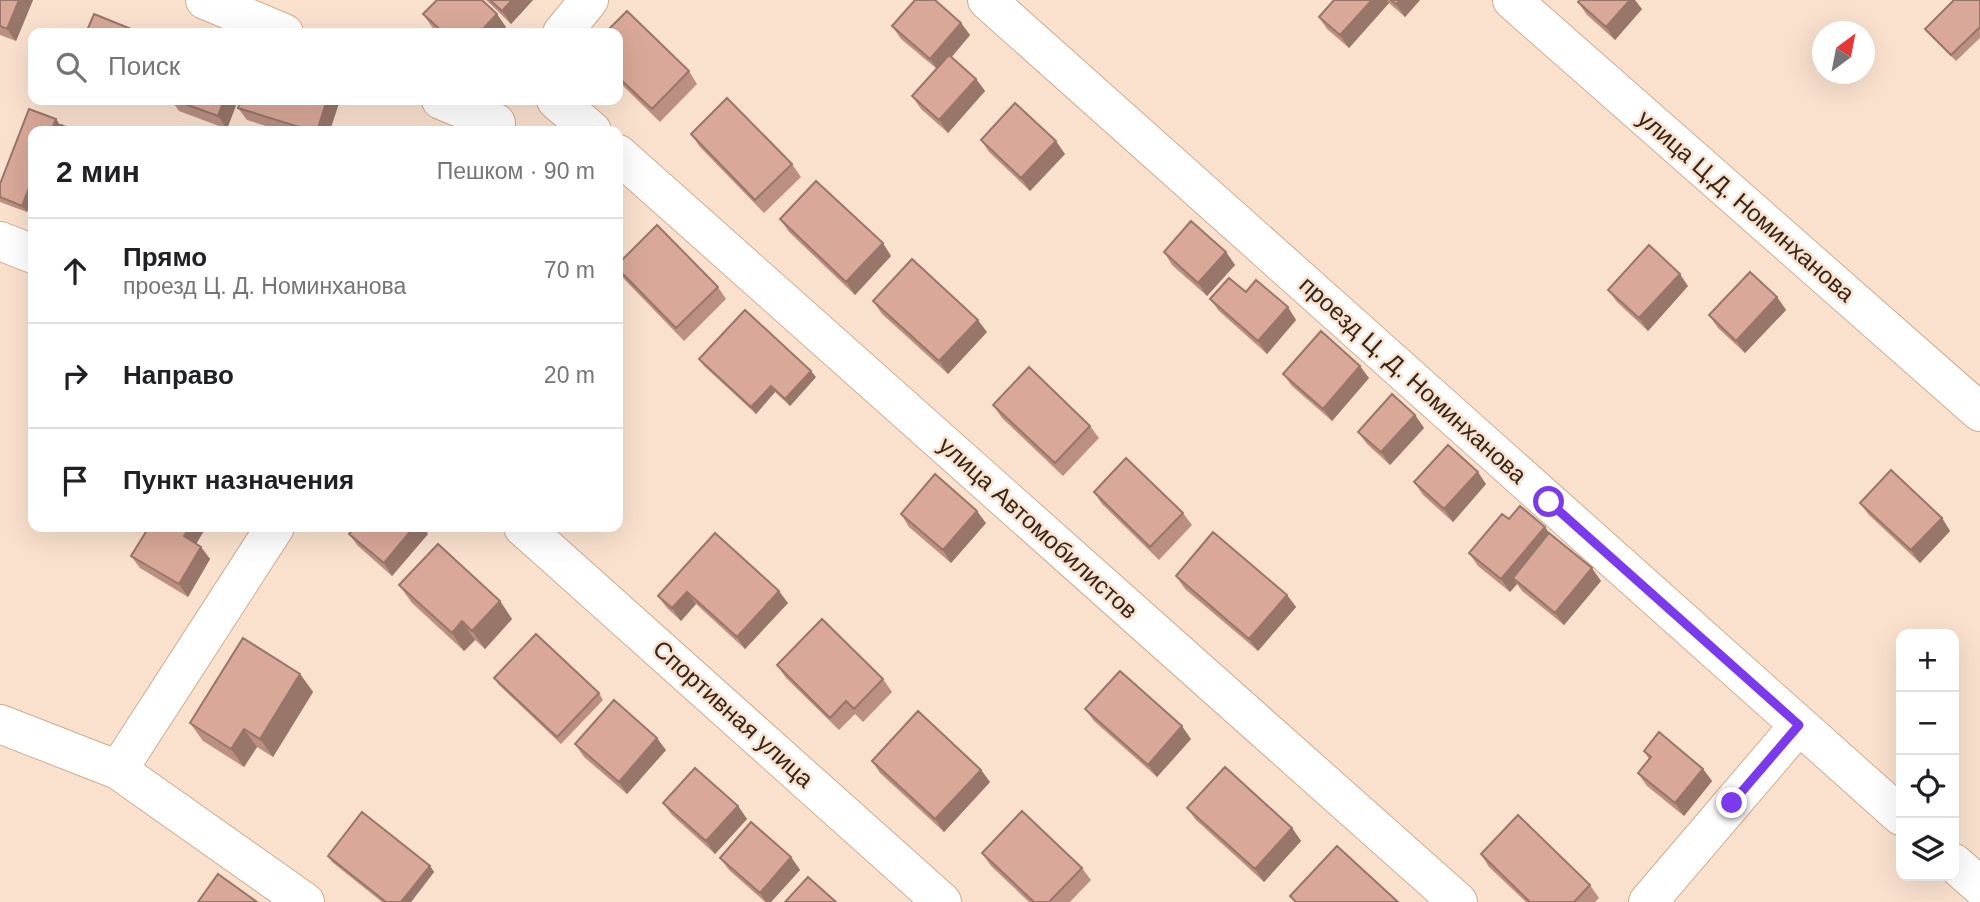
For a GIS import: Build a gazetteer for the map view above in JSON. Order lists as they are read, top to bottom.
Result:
{
  "streets": {
    "street": [
      "улица Ц.Д. Номинханова",
      "проезд Ц. Д. Номинханова",
      "улица Автомобилистов",
      "Спортивная улица"
    ]
  },
  "north": "top right",
  "page": {
    "search": "Поиск",
    "heading": ["2 мин", "Пешком · 90 m"],
    "list": [
      ["Прямо", "проезд Ц. Д. Номинханова", "70 m"],
      ["Направо", "20 m"],
      "Пункт назначения"
    ],
    "map_buttons": ["+", "−"]
  }
}
